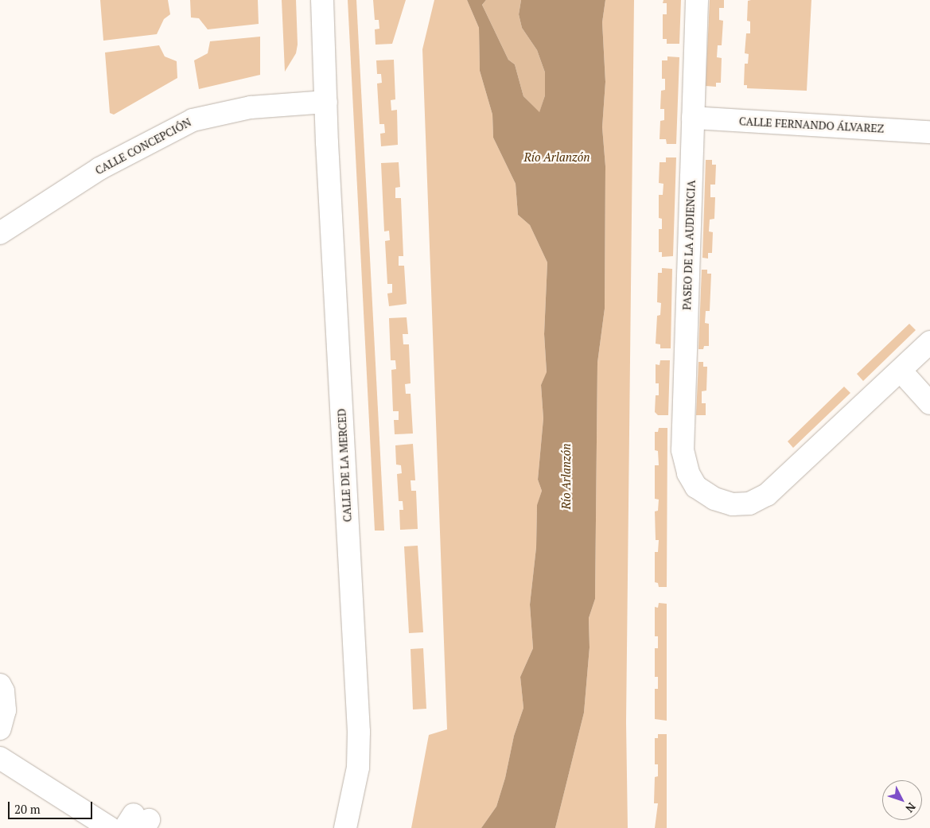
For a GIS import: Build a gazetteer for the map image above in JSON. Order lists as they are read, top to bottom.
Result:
{
  "streets": {
    "main road": [
      "CALLE FERNANDO ÁLVAREZ",
      "CALLE CONCEPCIÓN",
      "PASEO DE LA AUDIENCIA",
      "CALLE DE LA MERCED"
    ]
  },
  "crossings": [
    ["CALLE FERNANDO ÁLVAREZ", "PASEO DE LA AUDIENCIA"],
    ["CALLE CONCEPCIÓN", "CALLE DE LA MERCED"]
  ],
  "water": ["Río Arlanzón"],
  "scale_bar": "20 m",
  "north": "bottom right"
}
